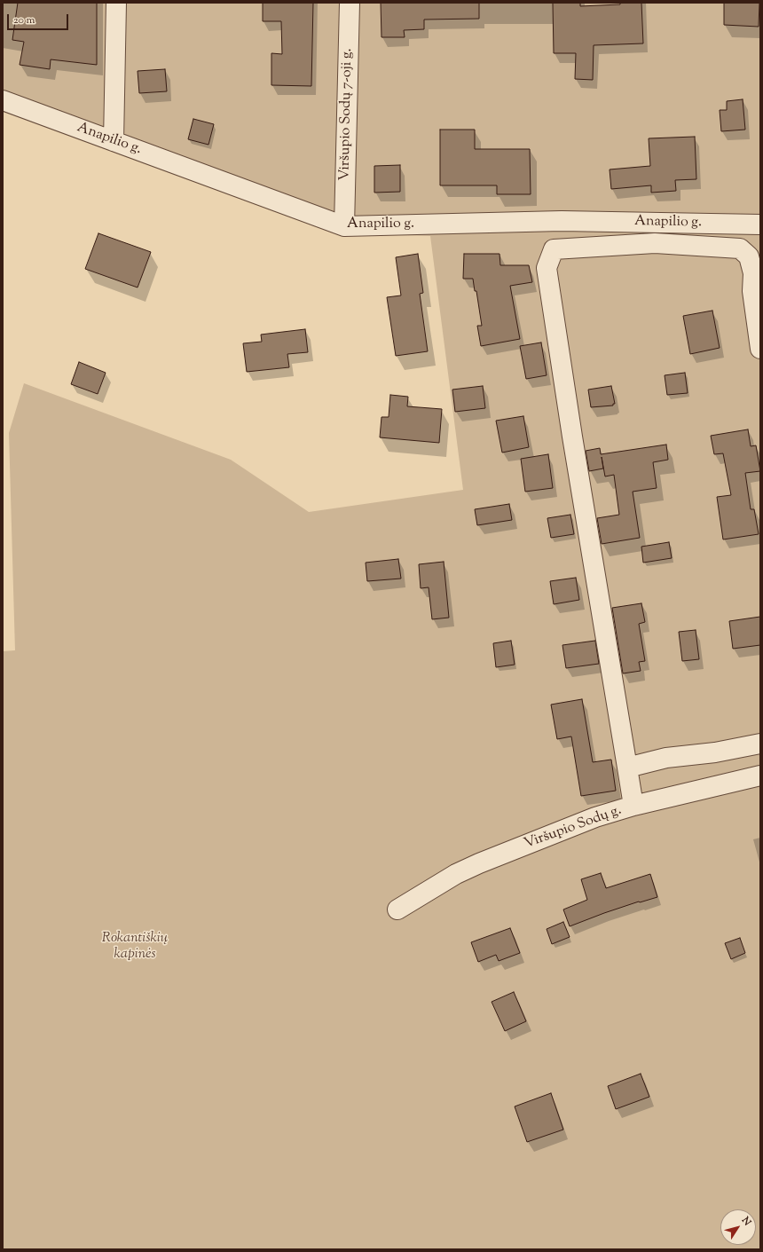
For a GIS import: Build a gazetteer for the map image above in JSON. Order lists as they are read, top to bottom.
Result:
{
  "streets": {
    "street": ["Viršupio Sodų 7-oji g.", "Anapilio g.", "Viršupio Sodų g."]
  },
  "crossings": [
    ["Viršupio Sodų 7-oji g.", "Anapilio g."]
  ],
  "parks": ["Rokantiškių kapinės"],
  "scale_bar": "20 m",
  "north": "top right"
}
